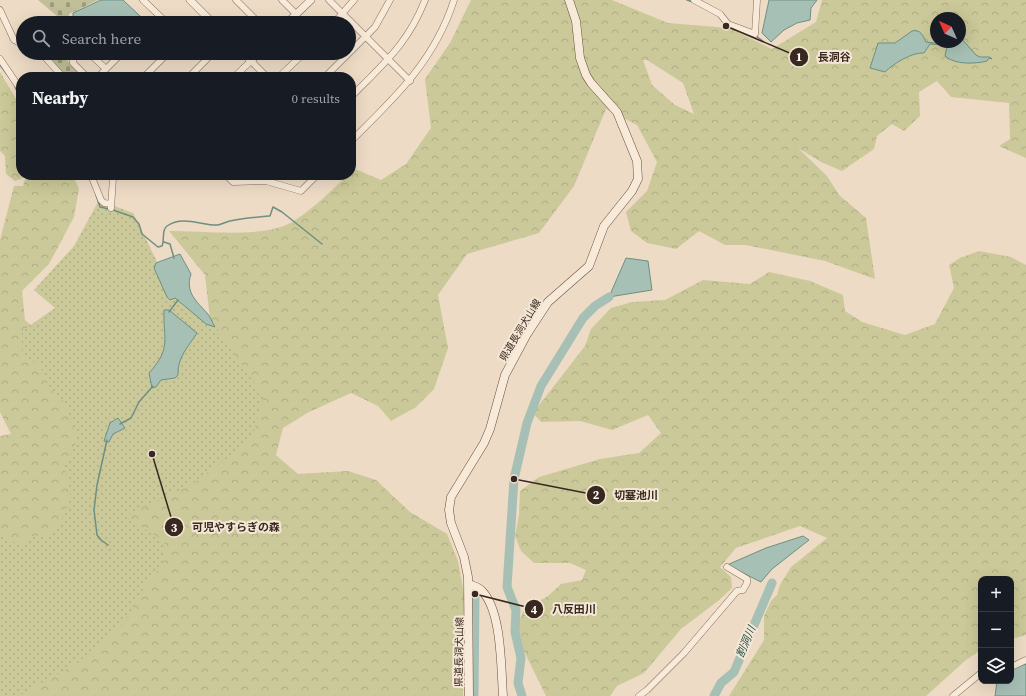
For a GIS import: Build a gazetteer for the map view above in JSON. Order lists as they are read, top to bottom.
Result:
{
  "streets": {
    "main road": ["県道長洞犬山線"]
  },
  "water": ["割洞川"],
  "places": [
    "長洞谷",
    "可児やすらぎの森",
    "切塞池川",
    "八反田川"
  ],
  "north": "top left",
  "page": {
    "search": "Search here",
    "heading": ["Nearby", "0 results"],
    "map_buttons": ["+", "−"]
  }
}
